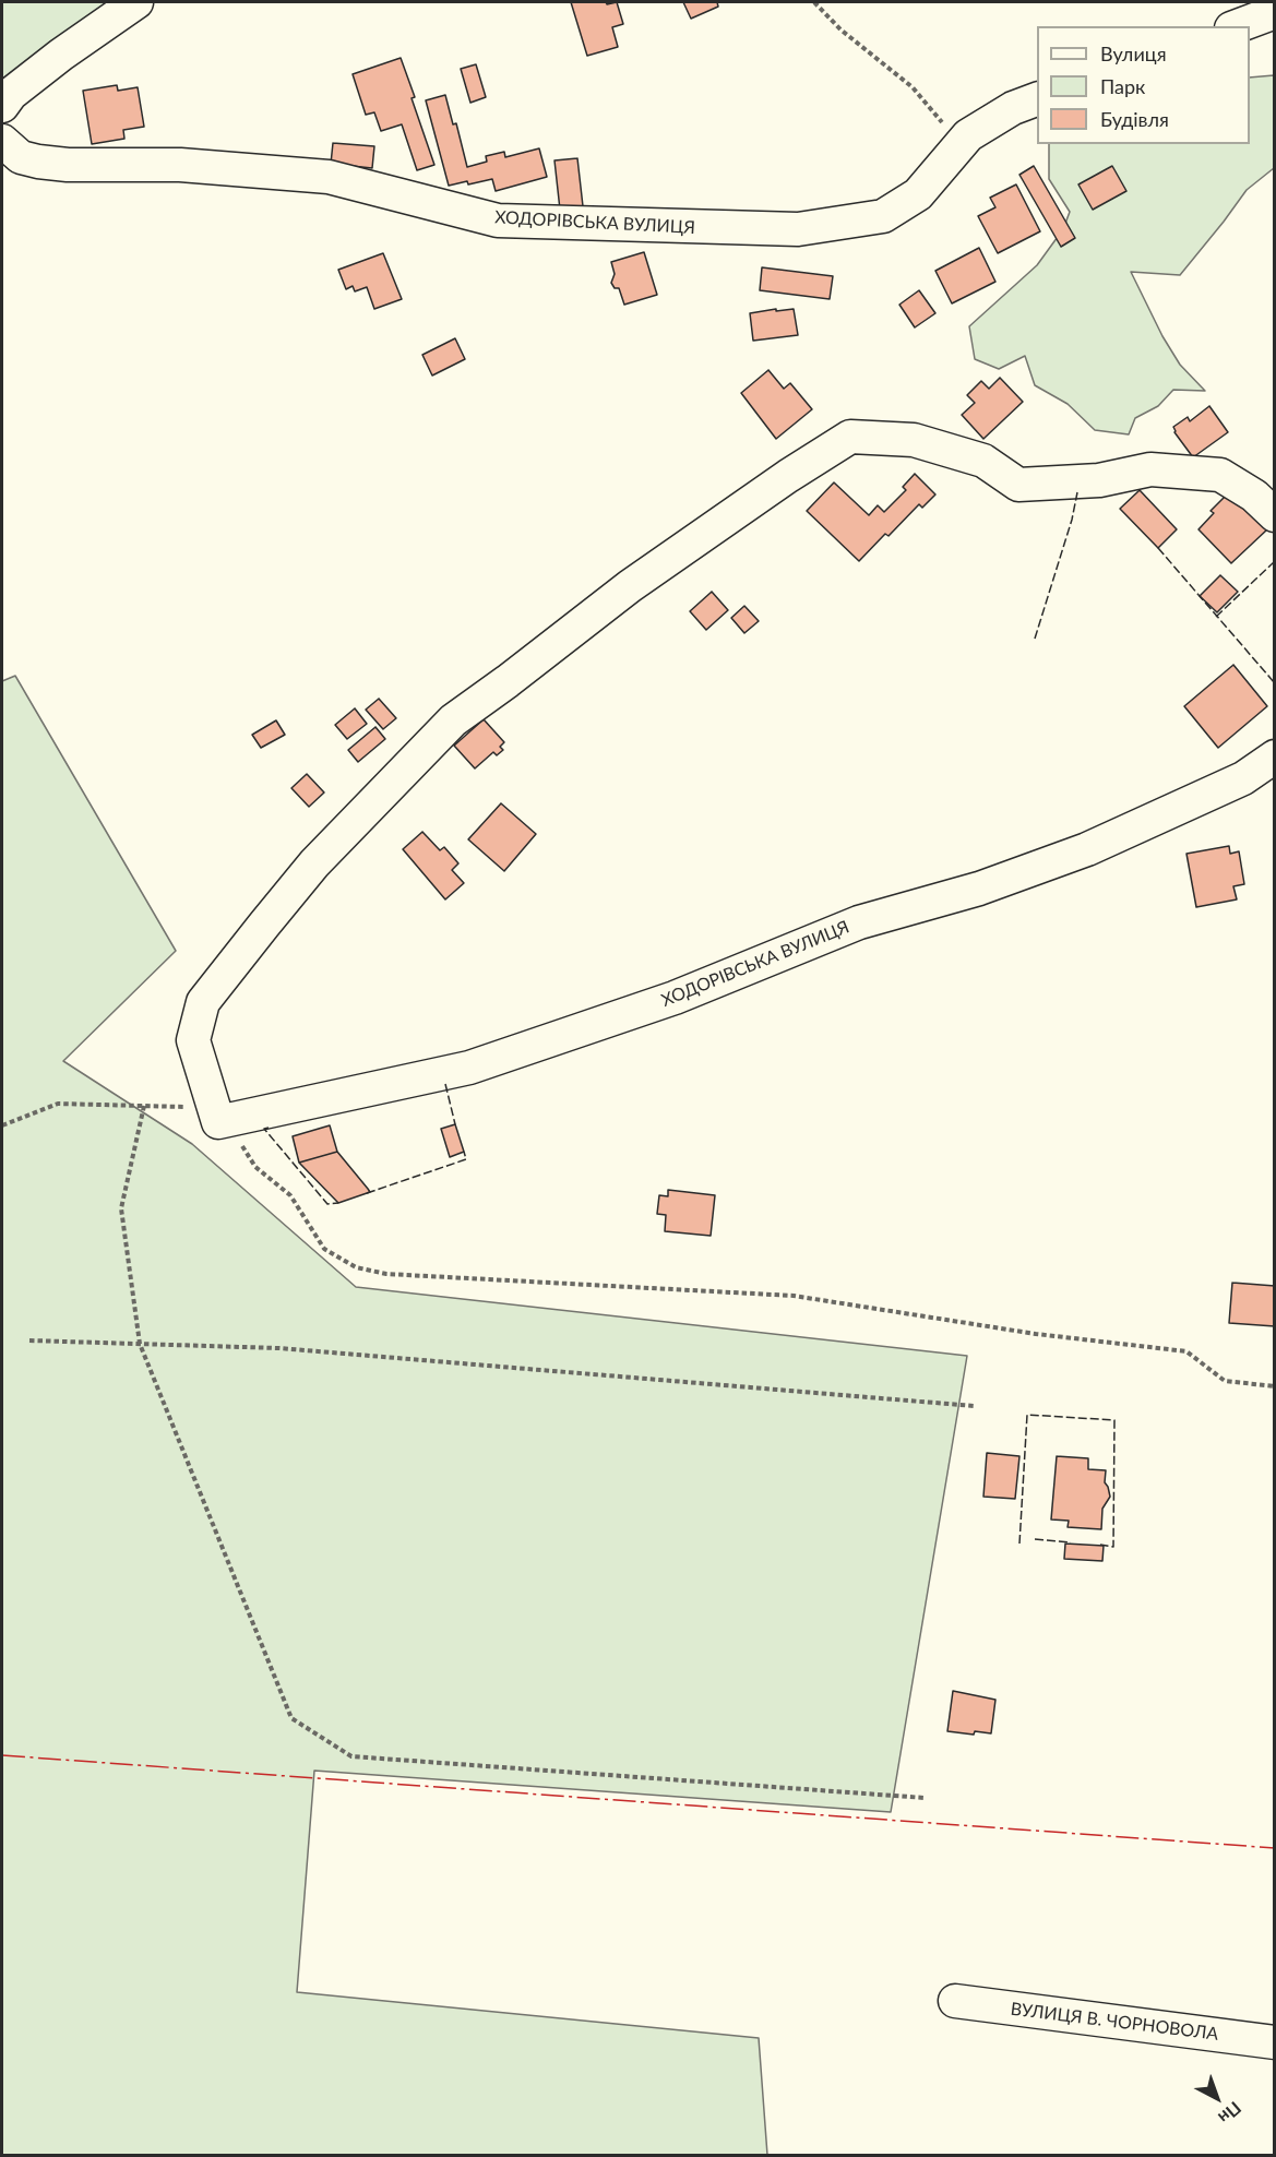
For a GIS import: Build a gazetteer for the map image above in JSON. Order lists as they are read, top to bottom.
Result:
{
  "streets": {
    "street": ["ХОДОРІВСЬКА ВУЛИЦЯ", "ВУЛИЦЯ В. ЧОРНОВОЛА"]
  },
  "legend": ["Вулиця", "Парк", "Будівля"],
  "north": "bottom right"
}
